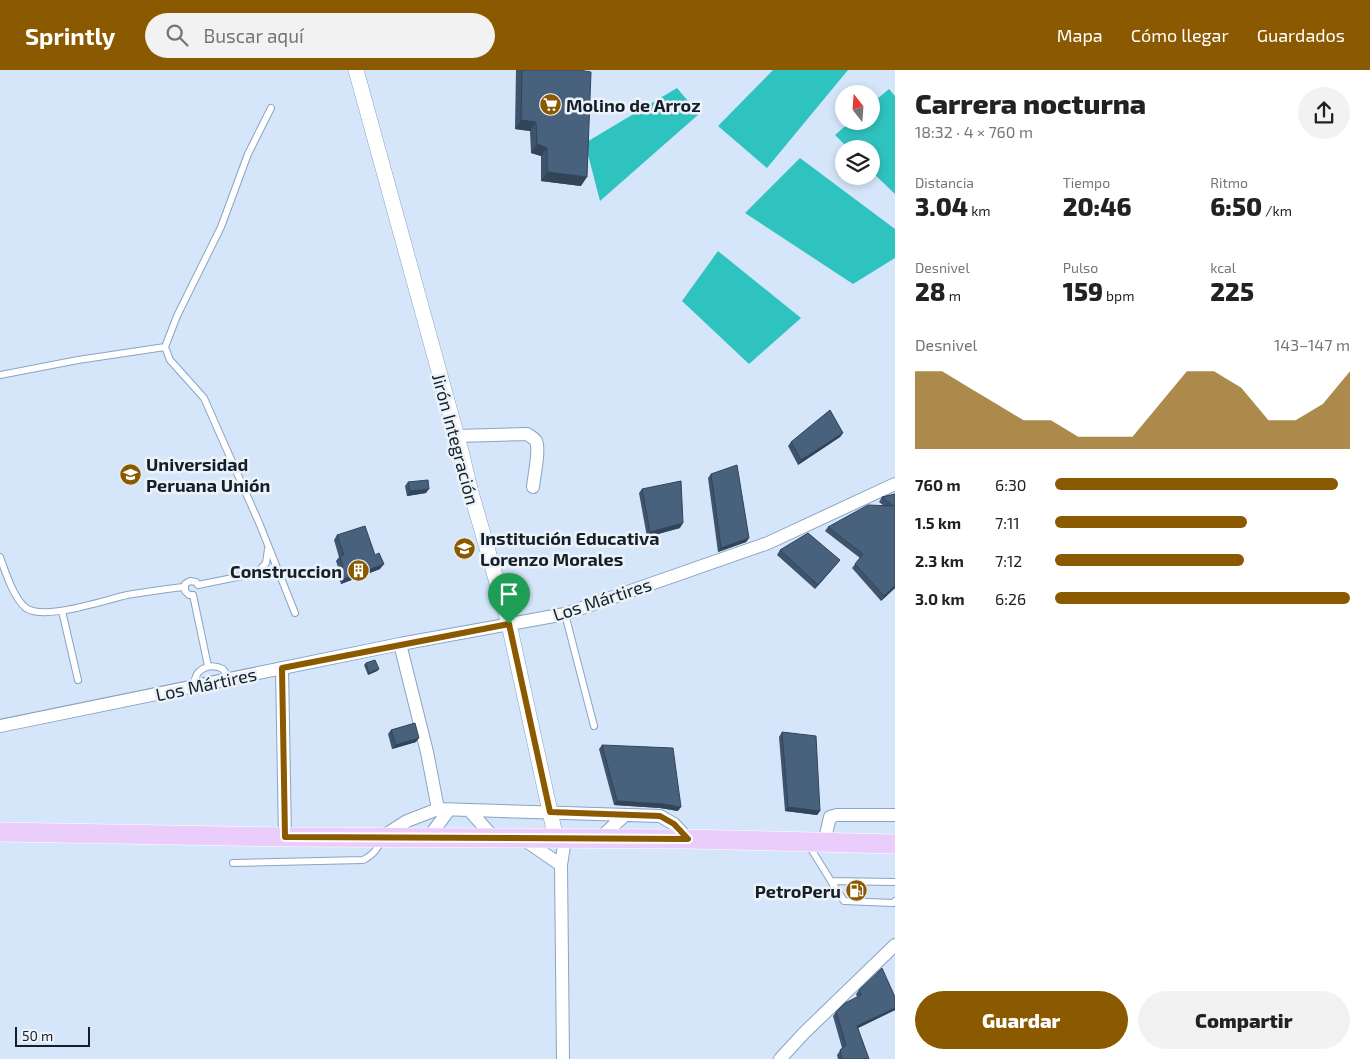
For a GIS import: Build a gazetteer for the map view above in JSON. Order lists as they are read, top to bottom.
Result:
{
  "streets": {
    "street": ["Jirón Integración", "Los Mártires"]
  },
  "crossings": [
    ["Jirón Integración", "Los Mártires"]
  ],
  "places": {
    "supermarket": ["Molino de Arroz"],
    "school or university": ["Universidad Peruana Unión", "Institución Educativa Lorenzo Morales"],
    "building": ["Construccion"],
    "fuel station": ["PetroPeru"]
  },
  "scale_bar": "50 m",
  "north": "top",
  "page": {
    "header": "Sprintly",
    "search": "Buscar aquí",
    "nav": ["Mapa", "Cómo llegar", "Guardados"],
    "heading": ["Carrera nocturna", "18:32 · 4 × 760 m"],
    "stats": [
      ["Distancia", "3.04 km"],
      ["Tiempo", "20:46"],
      ["Ritmo", "6:50 /km"],
      ["Desnivel", "28 m"],
      ["Pulso", "159 bpm"],
      ["kcal", "225"]
    ],
    "chart": ["Desnivel", "143–147 m"],
    "list": [
      {
        "name": "760 m",
        "note": "6:30"
      },
      {
        "name": "1.5 km",
        "note": "7:11"
      },
      {
        "name": "2.3 km",
        "note": "7:12"
      },
      {
        "name": "3.0 km",
        "note": "6:26"
      }
    ],
    "buttons": ["Guardar", "Compartir"],
    "scale": "50 m"
  }
}
